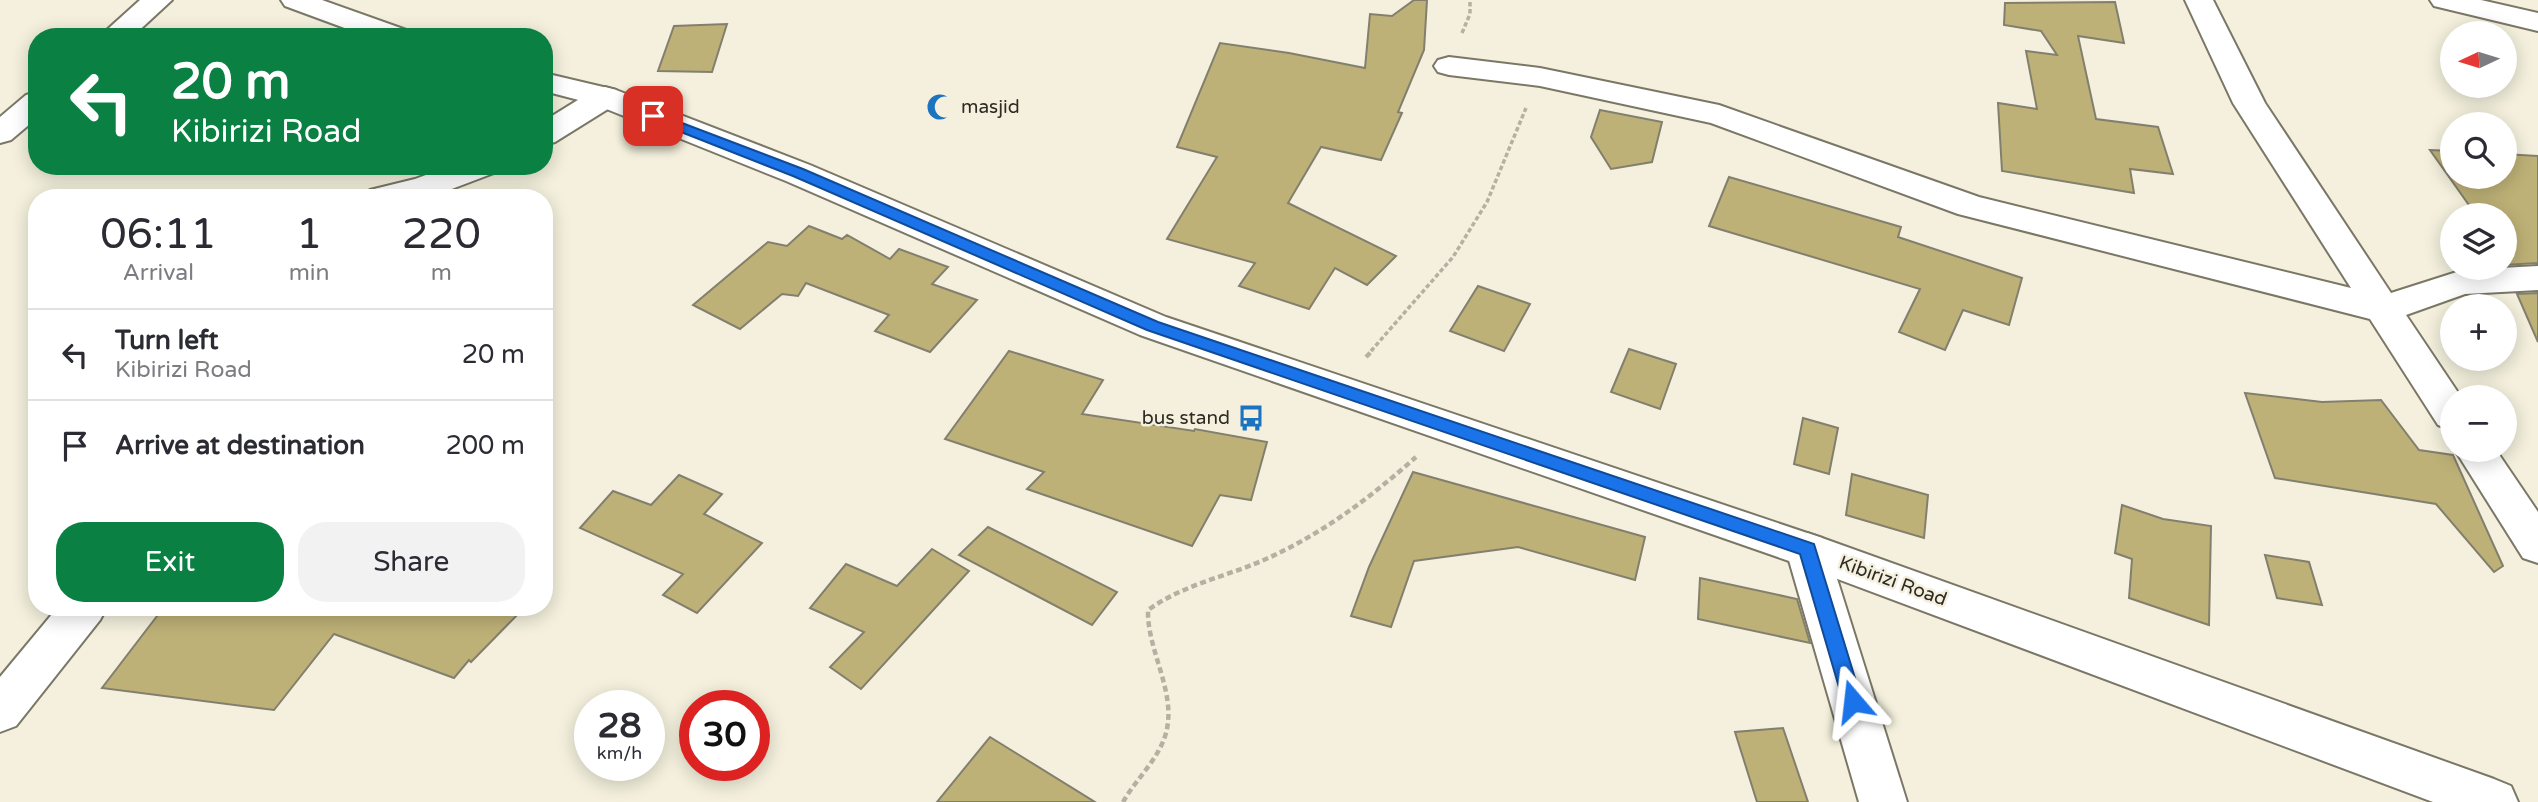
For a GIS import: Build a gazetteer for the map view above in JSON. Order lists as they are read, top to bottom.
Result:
{
  "streets": {
    "street": ["Kibirizi Road"]
  },
  "places": {
    "mosque": ["masjid"],
    "bus stop": ["bus stand"]
  },
  "north": "left",
  "page": {
    "map_buttons": ["+", "−"],
    "turn": ["20 m", "Kibirizi Road"],
    "eta": [
      "06:11",
      "Arrival",
      "1",
      "min",
      "220",
      "m"
    ],
    "list": [
      {
        "name": "Turn left",
        "note": "Kibirizi Road",
        "value": "20 m"
      },
      {
        "name": "Arrive at destination",
        "value": "200 m"
      }
    ],
    "buttons": ["Exit", "Share"],
    "speed": "28 km/h",
    "limit": "30"
  }
}
